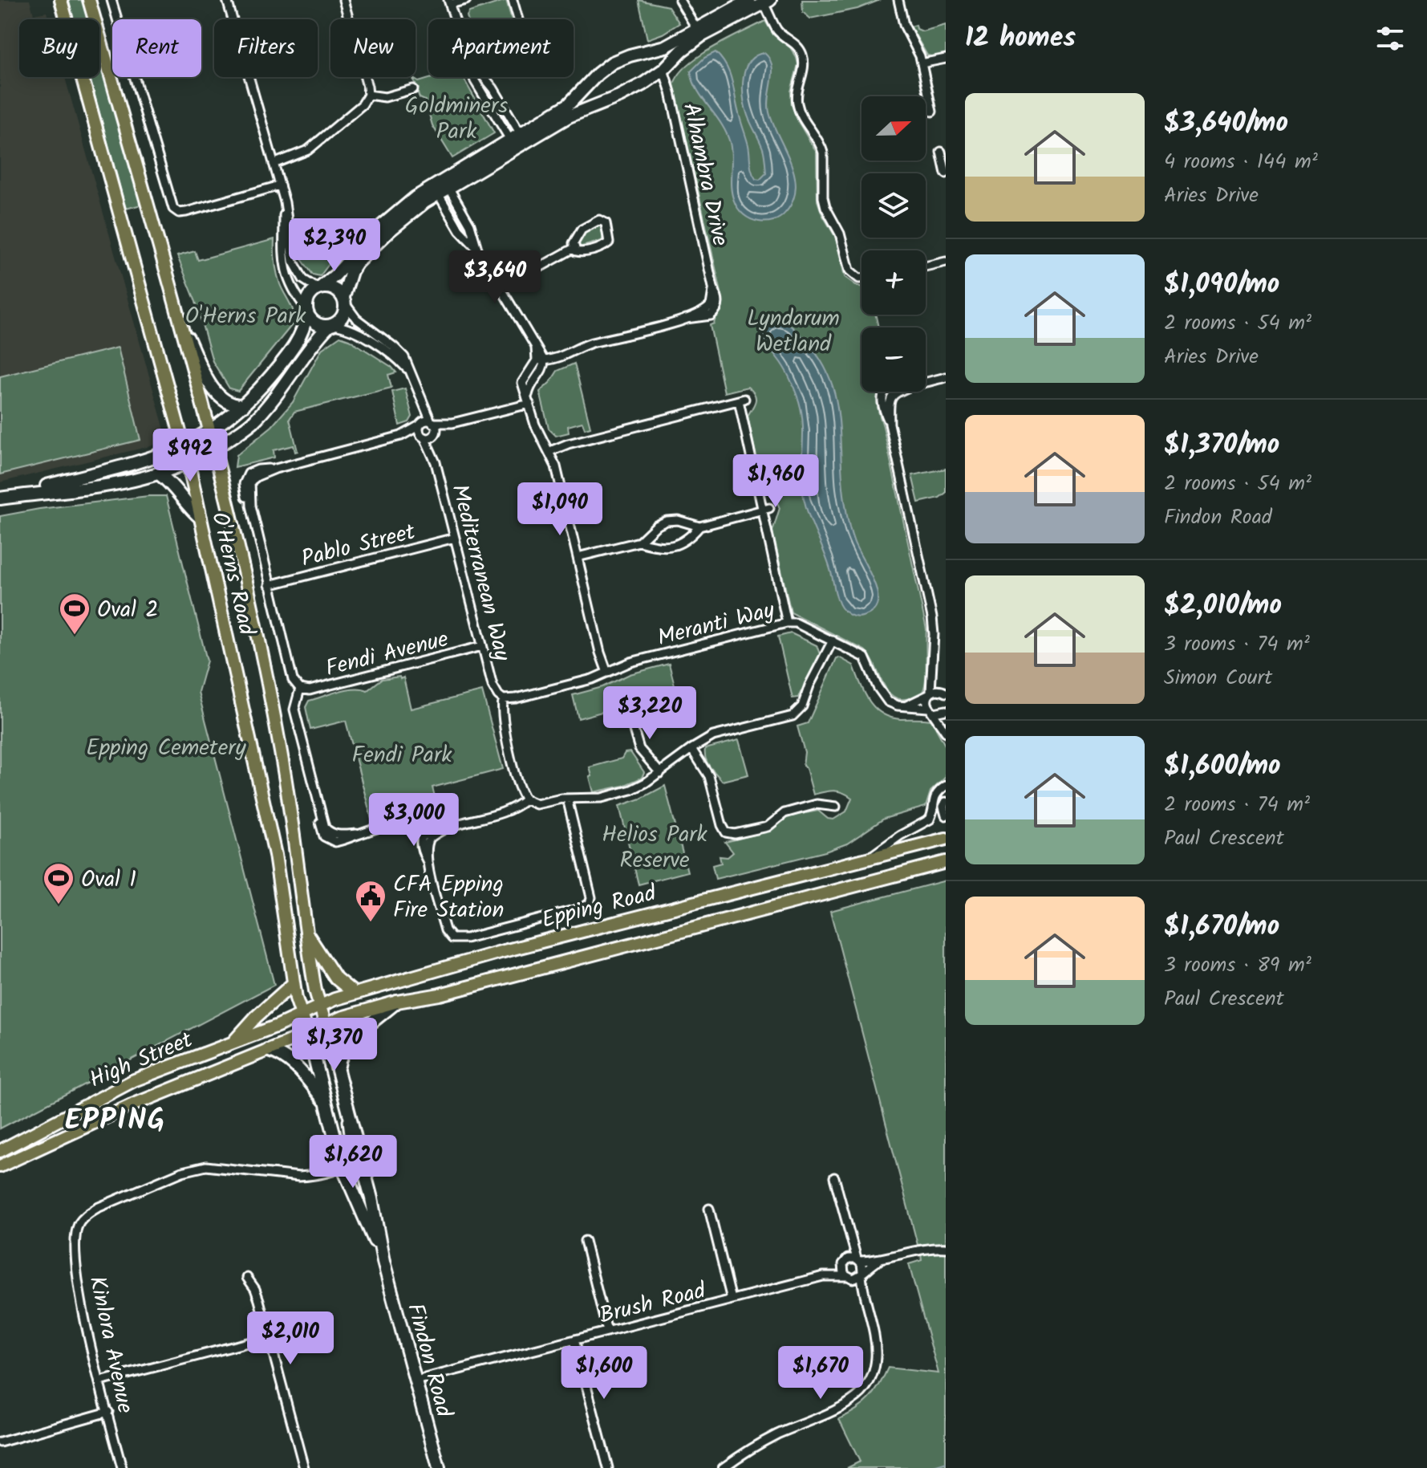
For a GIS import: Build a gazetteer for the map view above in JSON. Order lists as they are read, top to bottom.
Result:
{
  "streets": {
    "main road": ["O'Herns Road", "Epping Road", "High Street"],
    "street": [
      "Alhambra Drive",
      "Pablo Street",
      "Mediterranean Way",
      "Meranti Way",
      "Fendi Avenue",
      "Brush Road",
      "Kinlora Avenue",
      "Findon Road"
    ]
  },
  "crossings": [
    ["Pablo Street", "Mediterranean Way"],
    ["Mediterranean Way", "Meranti Way"],
    ["Mediterranean Way", "Fendi Avenue"],
    ["O'Herns Road", "Epping Road"],
    ["O'Herns Road", "High Street"],
    ["O'Herns Road", "Findon Road"],
    ["Epping Road", "High Street"],
    ["Epping Road", "Findon Road"],
    ["High Street", "Findon Road"],
    ["Brush Road", "Findon Road"],
    ["Kinlora Avenue", "Findon Road"]
  ],
  "districts": ["EPPING"],
  "parks": [
    "Goldminers Park",
    "O'Herns Park",
    "Lyndarum Wetland",
    "Epping Cemetery",
    "Fendi Park",
    "Helios Park Reserve"
  ],
  "places": {
    "sports": ["Oval 2", "Oval 1"],
    "public building": ["CFA Epping Fire Station"]
  },
  "north": "right",
  "page": {
    "heading": "12 homes",
    "chip": [
      "Buy",
      "Rent",
      "Filters",
      "New",
      "Apartment"
    ],
    "list": [
      {
        "name": "$3,640/mo",
        "note": "4 rooms · 144 m² · Aries Drive"
      },
      {
        "name": "$1,090/mo",
        "note": "2 rooms · 54 m² · Aries Drive"
      },
      {
        "name": "$1,370/mo",
        "note": "2 rooms · 54 m² · Findon Road"
      },
      {
        "name": "$2,010/mo",
        "note": "3 rooms · 74 m² · Simon Court"
      },
      {
        "name": "$1,600/mo",
        "note": "2 rooms · 74 m² · Paul Crescent"
      },
      {
        "name": "$1,670/mo",
        "note": "3 rooms · 89 m² · Paul Crescent"
      }
    ],
    "map_buttons": ["+", "−"],
    "price": [
      "$2,390",
      "$3,640",
      "$992",
      "$1,960",
      "$1,090",
      "$3,220",
      "$3,000",
      "$1,370",
      "$1,620",
      "$2,010",
      "$1,600",
      "$1,670"
    ]
  }
}
